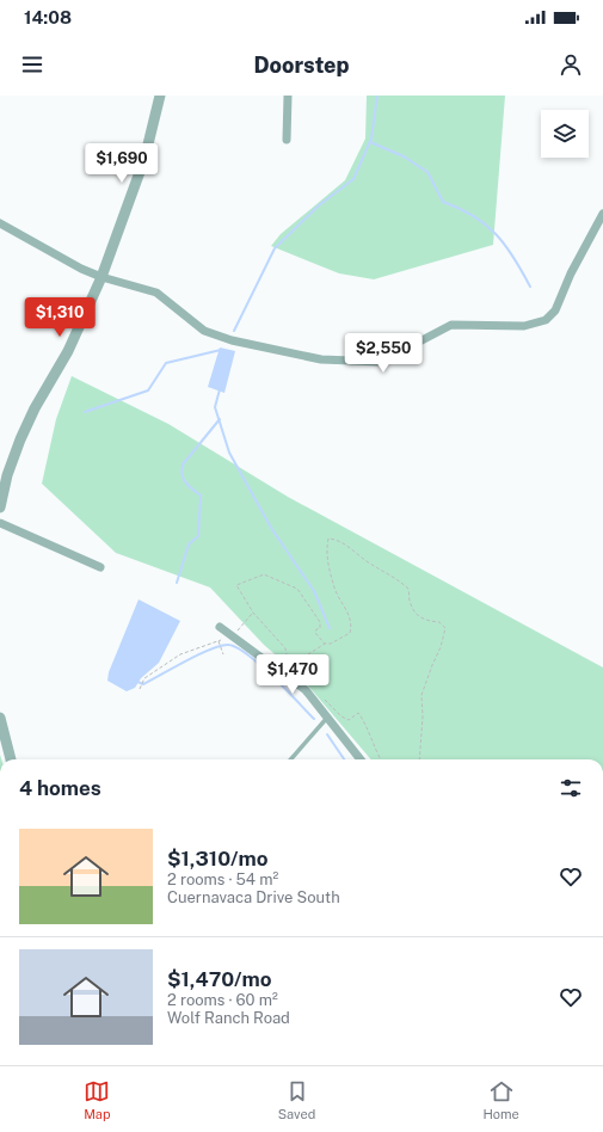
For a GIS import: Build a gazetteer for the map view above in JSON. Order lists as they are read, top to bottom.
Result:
{
  "page": {
    "status": "14:08",
    "header": "Doorstep",
    "price": [
      "$1,690",
      "$1,310",
      "$2,550",
      "$1,470"
    ],
    "heading": "4 homes",
    "list": [
      {
        "name": "$1,310/mo",
        "note": "2 rooms · 54 m² · Cuernavaca Drive South"
      },
      {
        "name": "$1,470/mo",
        "note": "2 rooms · 60 m² · Wolf Ranch Road"
      }
    ],
    "tabs": ["Map", "Saved", "Home"]
  }
}
